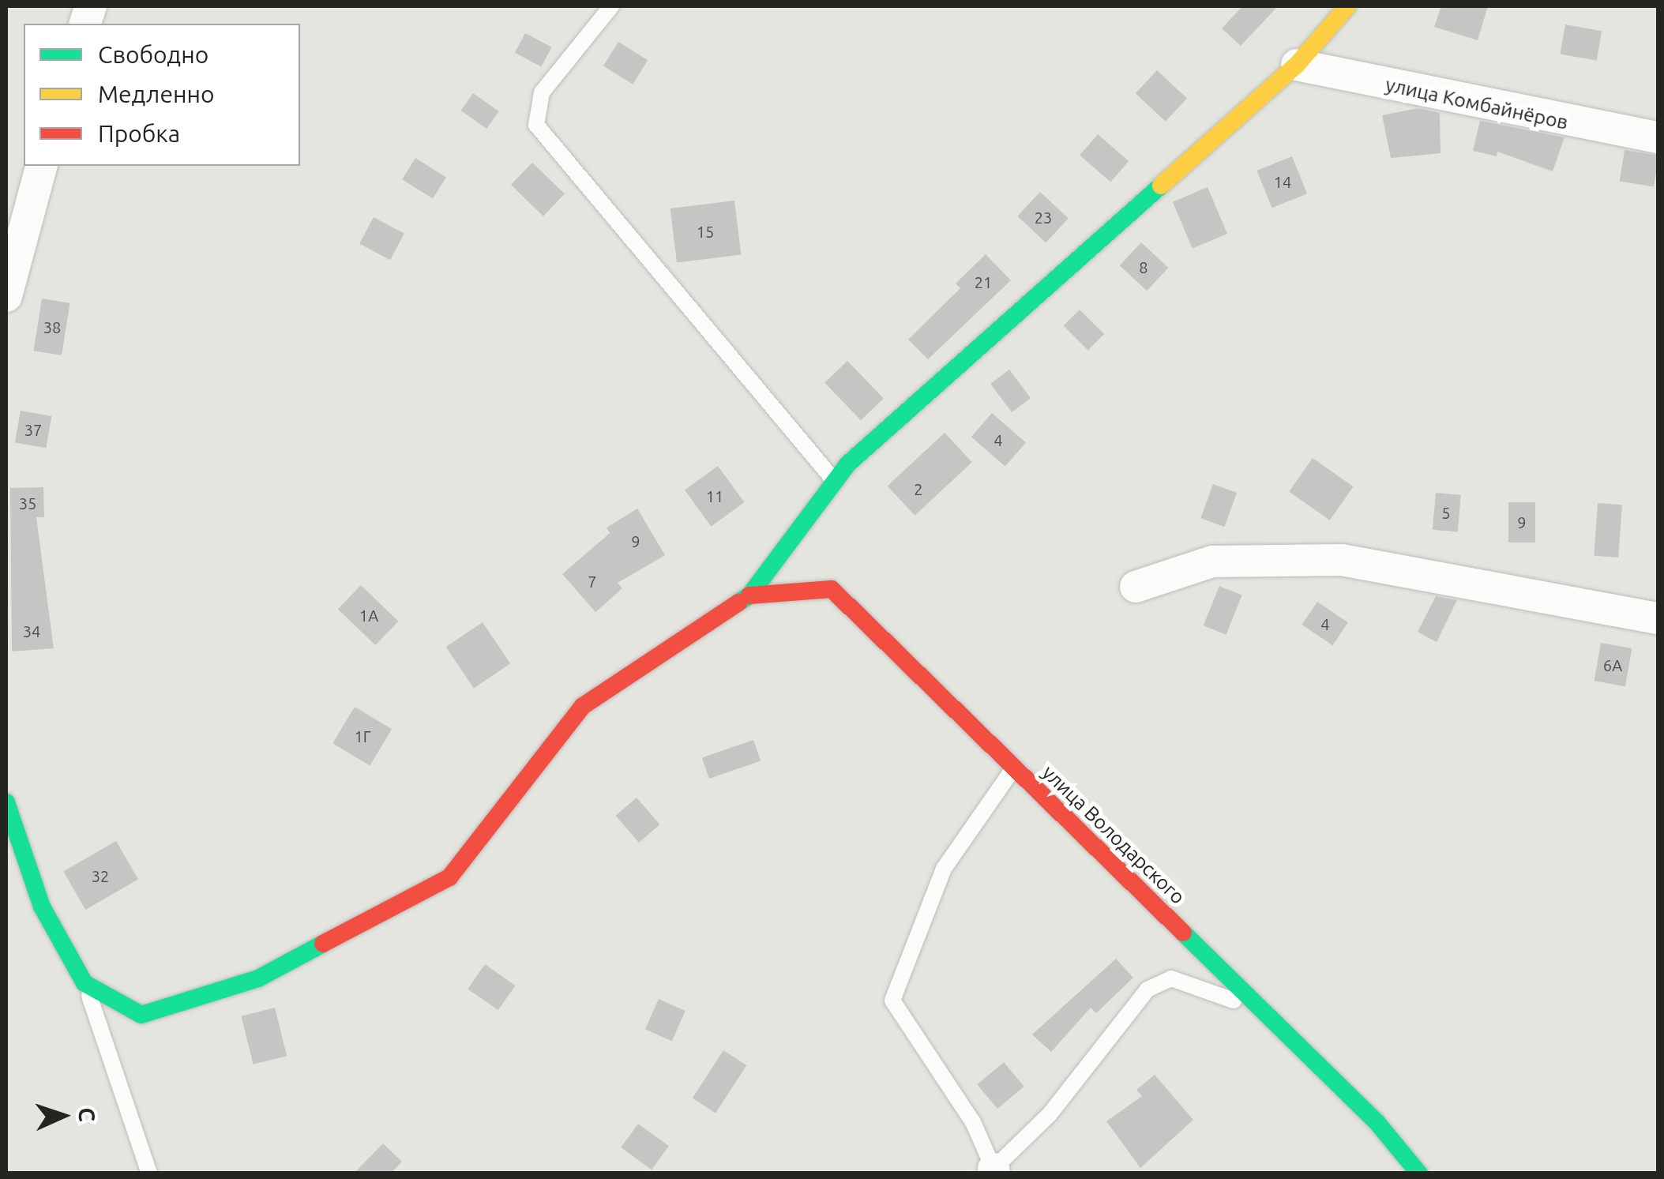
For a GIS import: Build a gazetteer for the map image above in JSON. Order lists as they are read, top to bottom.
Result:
{
  "streets": {
    "street": ["улица Комбайнёров", "улица Володарского"]
  },
  "house_numbers": [
    "14",
    "23",
    "15",
    "8",
    "21",
    "38",
    "37",
    "4",
    "2",
    "11",
    "35",
    "5",
    "9",
    "9",
    "7",
    "1А",
    "4",
    "34",
    "6А",
    "1Г",
    "32"
  ],
  "legend": ["Свободно", "Медленно", "Пробка"],
  "north": "right"
}
